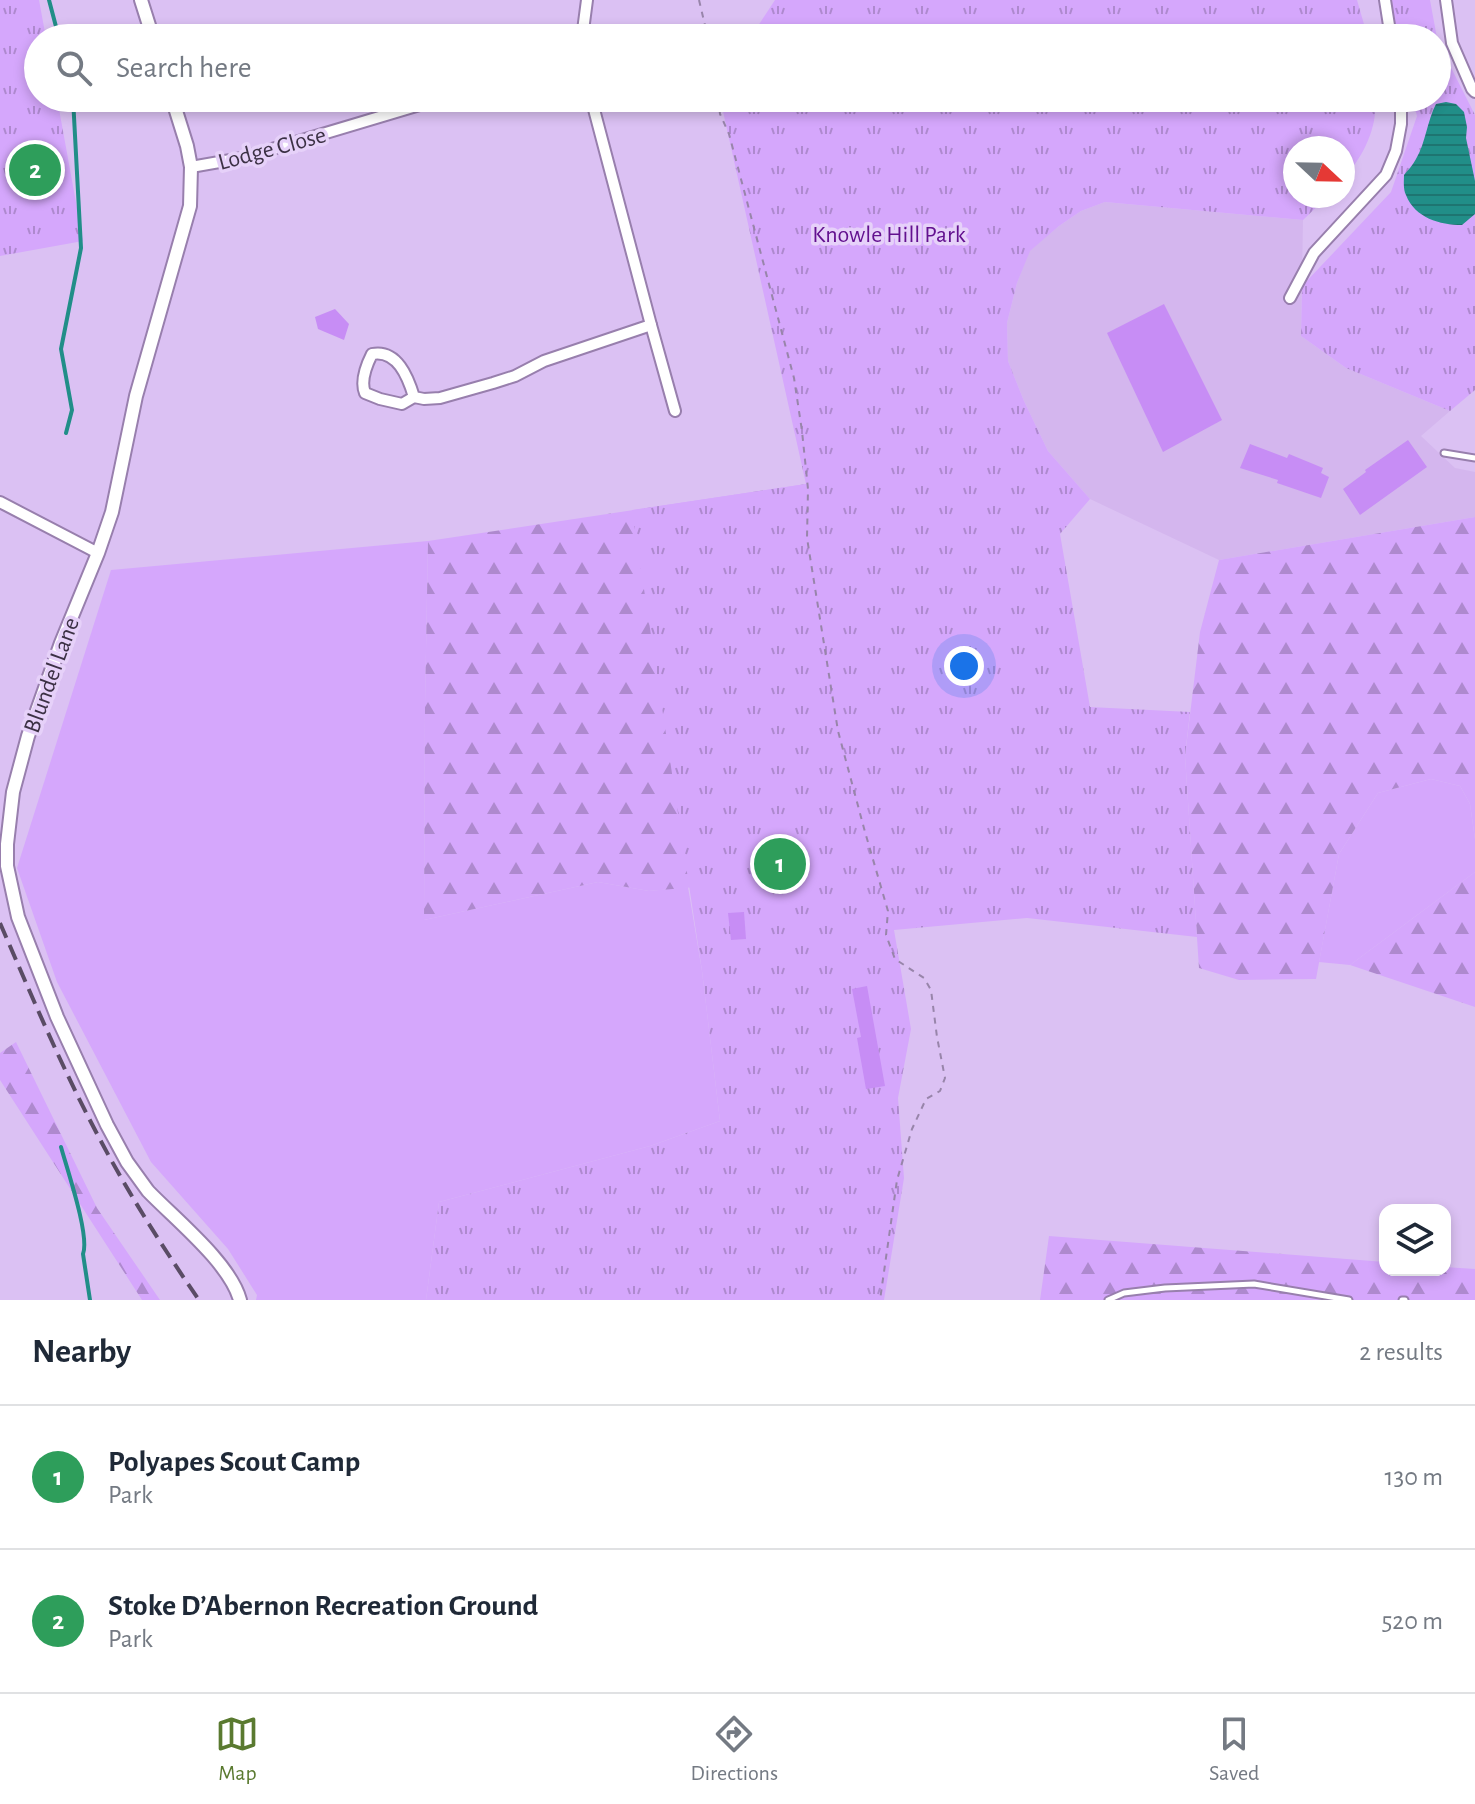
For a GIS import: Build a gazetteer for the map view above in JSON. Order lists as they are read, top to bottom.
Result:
{
  "streets": {
    "street": ["Lodge Close", "Blundel Lane"]
  },
  "crossings": [
    ["Lodge Close", "Blundel Lane"]
  ],
  "parks": ["Knowle Hill Park"],
  "north": "right",
  "page": {
    "search": "Search here",
    "pins": ["2", "1"],
    "heading": ["Nearby", "2 results"],
    "list": [
      {
        "mark": "1",
        "name": "Polyapes Scout Camp",
        "note": "Park",
        "value": "130 m"
      },
      {
        "mark": "2",
        "name": "Stoke D’Abernon Recreation Ground",
        "note": "Park",
        "value": "520 m"
      }
    ],
    "nav": ["Map", "Directions", "Saved"]
  }
}
